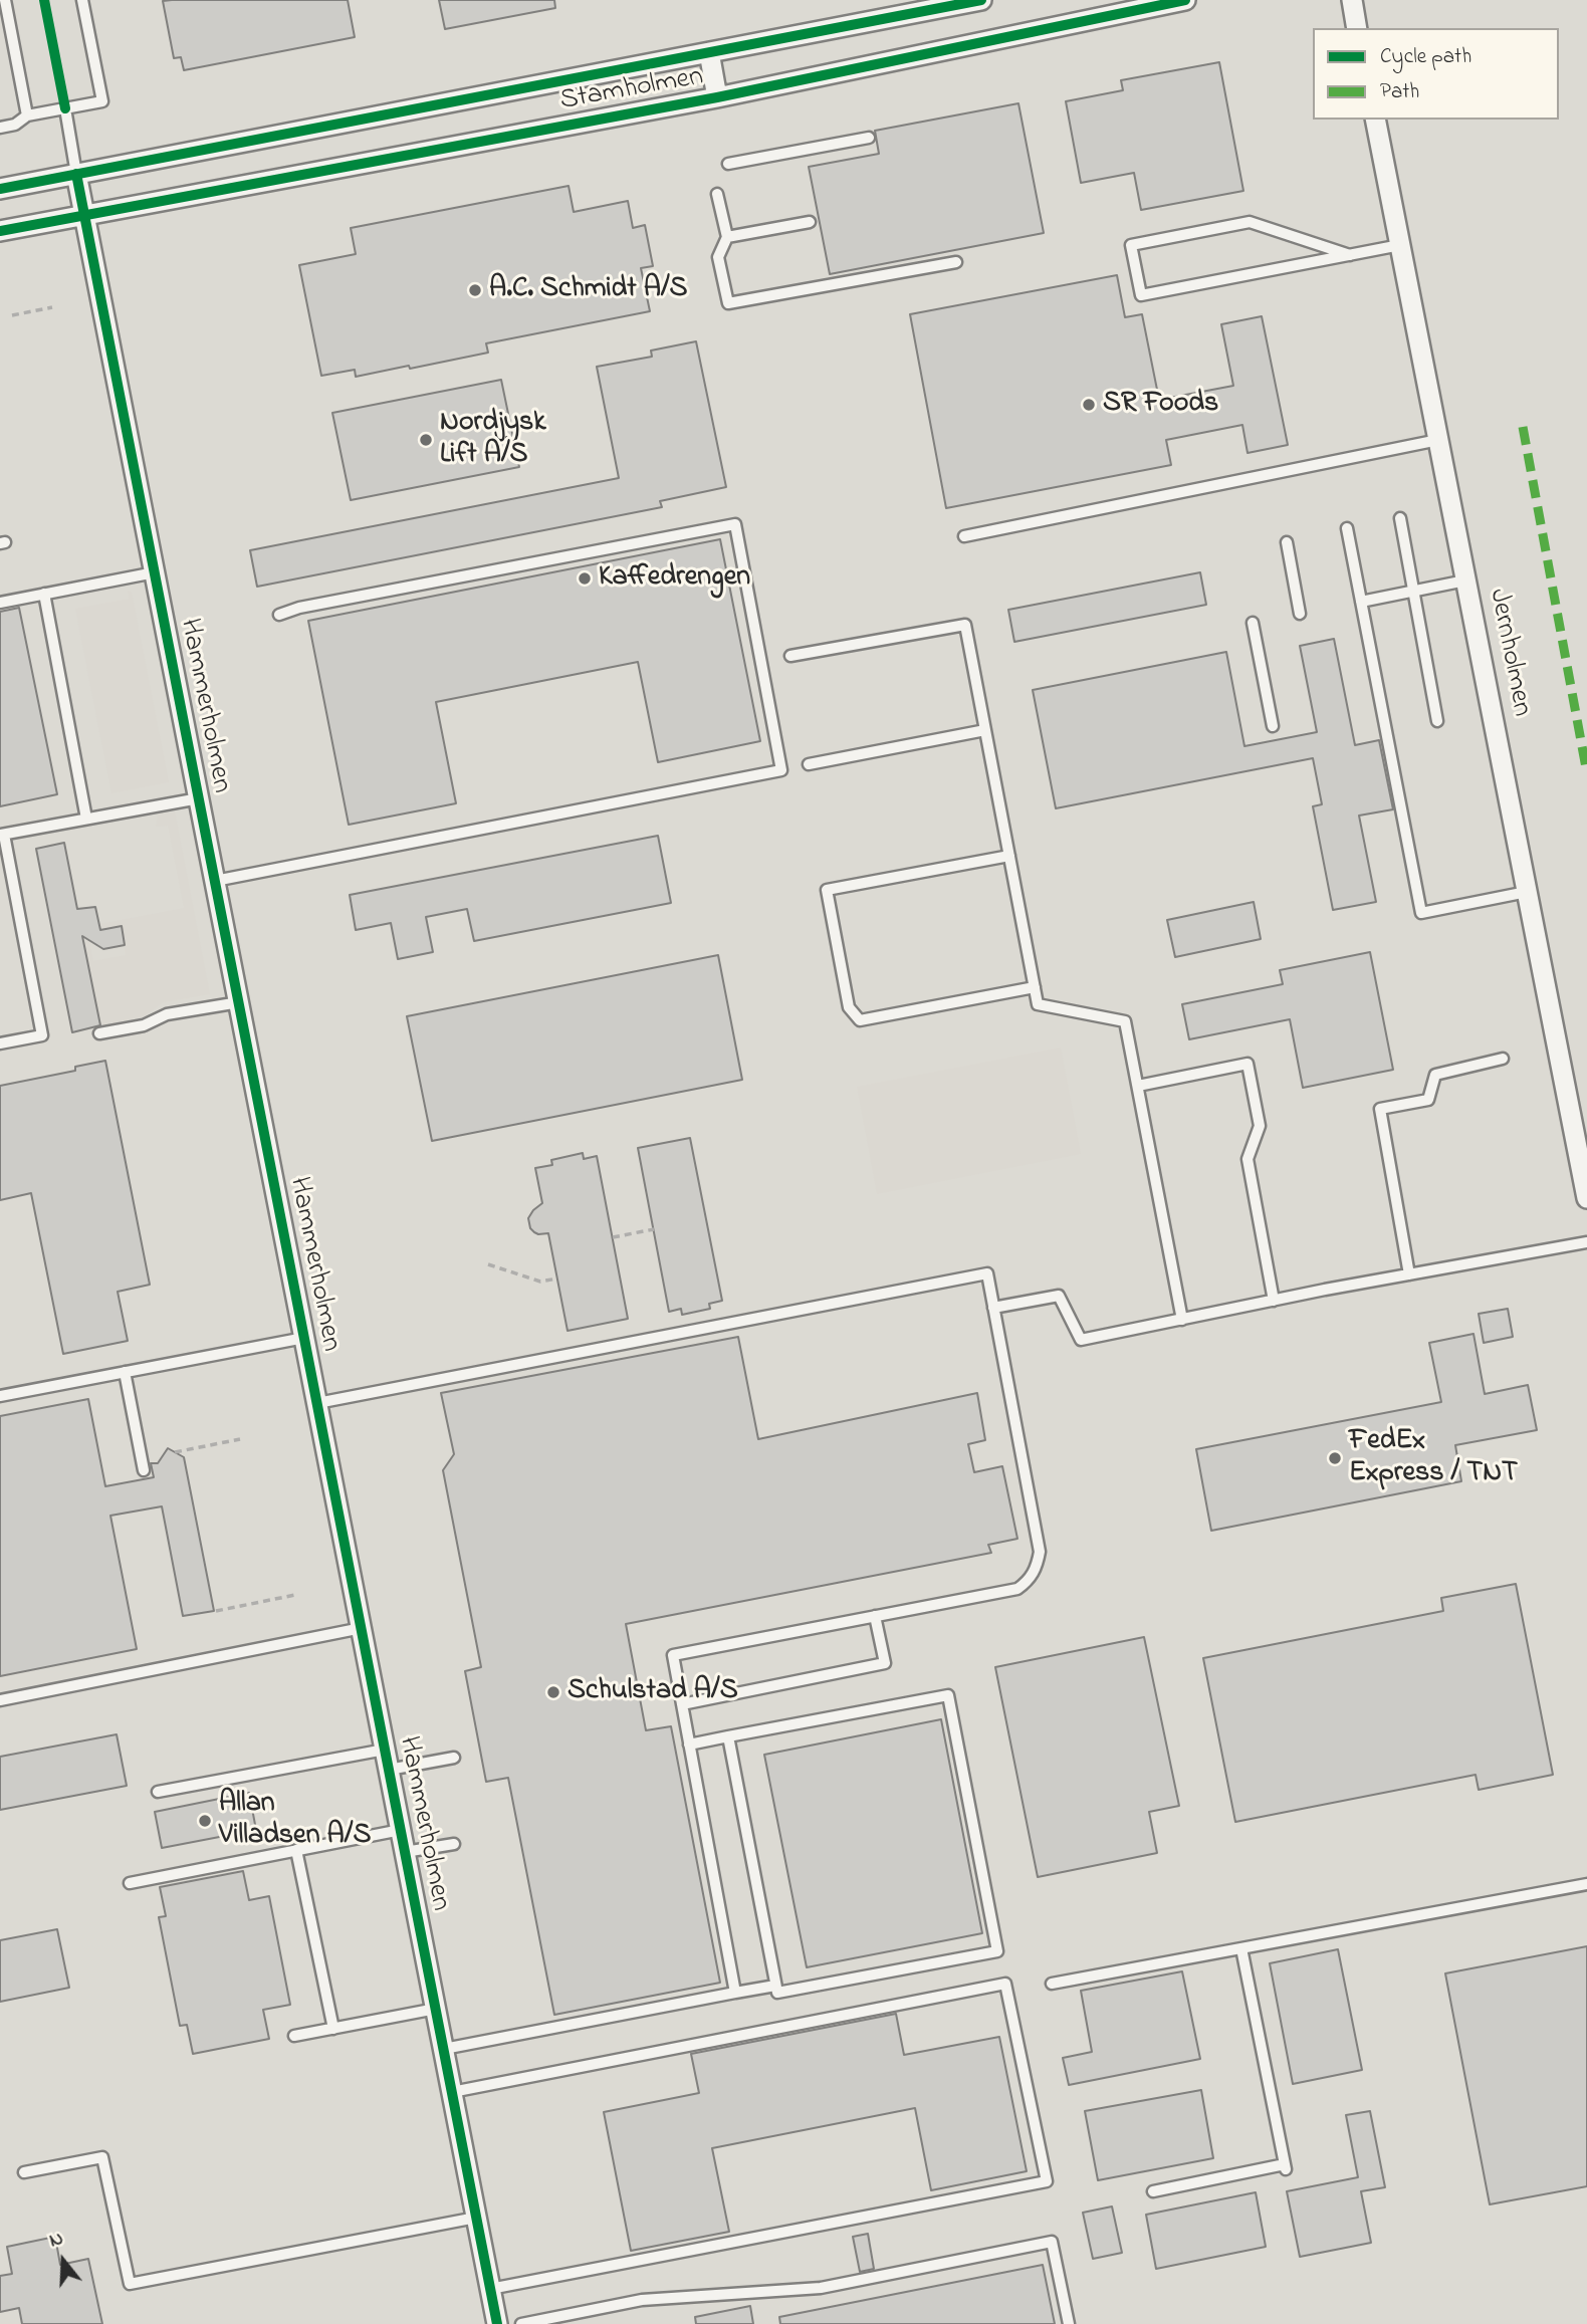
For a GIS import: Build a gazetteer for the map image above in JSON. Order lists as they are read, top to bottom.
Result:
{
  "streets": {
    "street": ["Stamholmen", "Jernholmen", "Hammerholmen"]
  },
  "crossings": [
    ["Stamholmen", "Hammerholmen"]
  ],
  "places": [
    "A.C. Schmidt A/S",
    "SR Foods",
    "Nordjysk Lift A/S",
    "Kaffedrengen",
    "FedEx Express / TNT",
    "Schulstad A/S",
    "Allan Villadsen A/S"
  ],
  "legend": ["Cycle path", "Path"],
  "north": "top"
}
